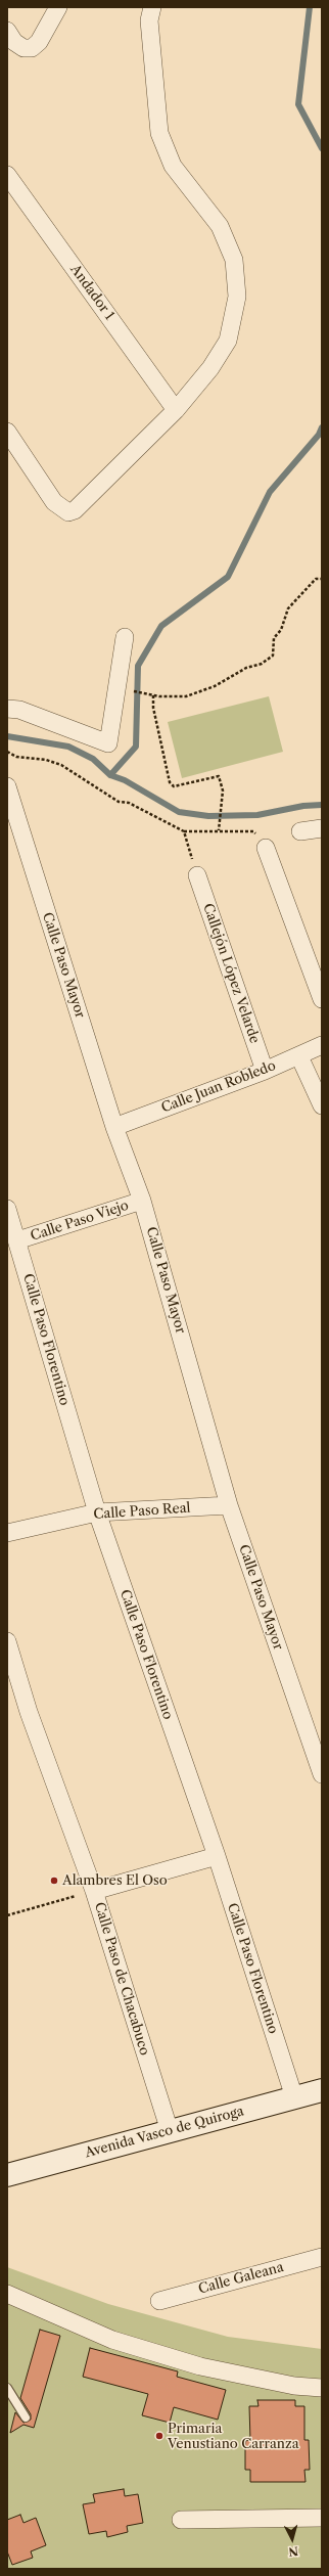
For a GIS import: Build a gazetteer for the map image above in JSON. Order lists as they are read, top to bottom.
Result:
{
  "streets": {
    "main road": ["Avenida Vasco de Quiroga"],
    "street": [
      "Andador 1",
      "Calle Paso Mayor",
      "Callejón López Velarde",
      "Calle Juan Robledo",
      "Calle Paso Viejo",
      "Calle Paso Florentino",
      "Calle Paso Real",
      "Calle Paso de Chacabuco",
      "Calle Galeana"
    ]
  },
  "crossings": [
    ["Calle Paso Mayor", "Calle Juan Robledo"],
    ["Calle Paso Mayor", "Calle Paso Viejo"],
    ["Calle Paso Mayor", "Calle Paso Real"],
    ["Callejón López Velarde", "Calle Juan Robledo"],
    ["Calle Paso Viejo", "Calle Paso Florentino"],
    ["Calle Paso Florentino", "Calle Paso Real"],
    ["Calle Paso Florentino", "Avenida Vasco de Quiroga"],
    ["Calle Paso de Chacabuco", "Avenida Vasco de Quiroga"]
  ],
  "places": ["Alambres El Oso", "Primaria Venustiano Carranza"],
  "north": "bottom"
}
